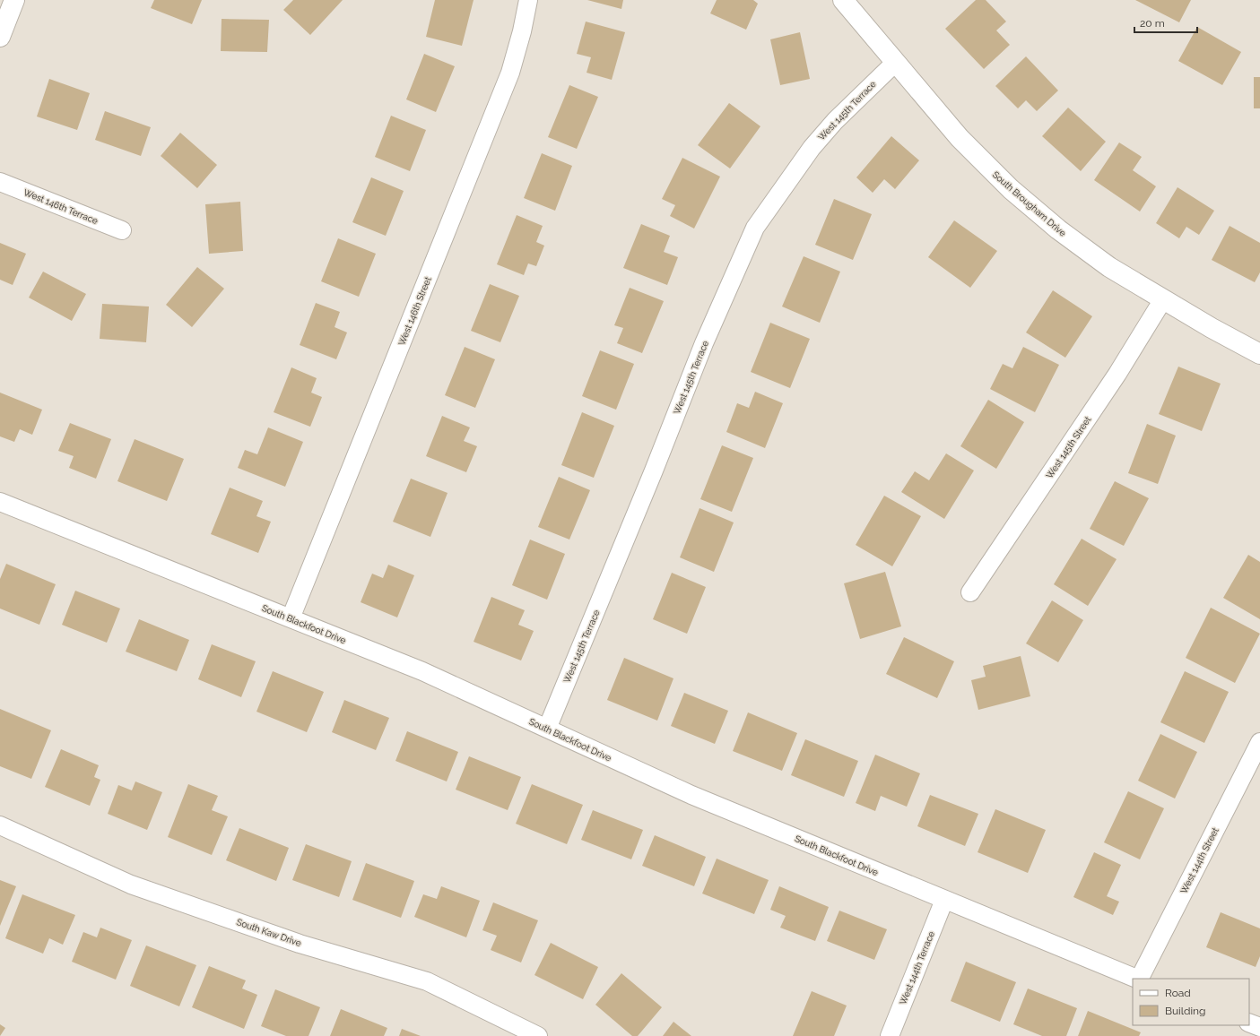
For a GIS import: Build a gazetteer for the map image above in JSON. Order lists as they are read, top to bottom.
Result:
{
  "streets": {
    "street": [
      "West 145th Terrace",
      "South Brougham Drive",
      "West 146th Terrace",
      "West 146th Street",
      "West 145th Street",
      "South Blackfoot Drive",
      "West 144th Street",
      "South Kaw Drive",
      "West 144th Terrace"
    ]
  },
  "crossings": [
    ["West 145th Terrace", "South Brougham Drive"],
    ["West 145th Terrace", "South Blackfoot Drive"],
    ["South Brougham Drive", "West 145th Street"],
    ["West 146th Street", "South Blackfoot Drive"],
    ["South Blackfoot Drive", "West 144th Terrace"]
  ],
  "legend": ["Road", "Building"],
  "scale_bar": "20 m"
}
